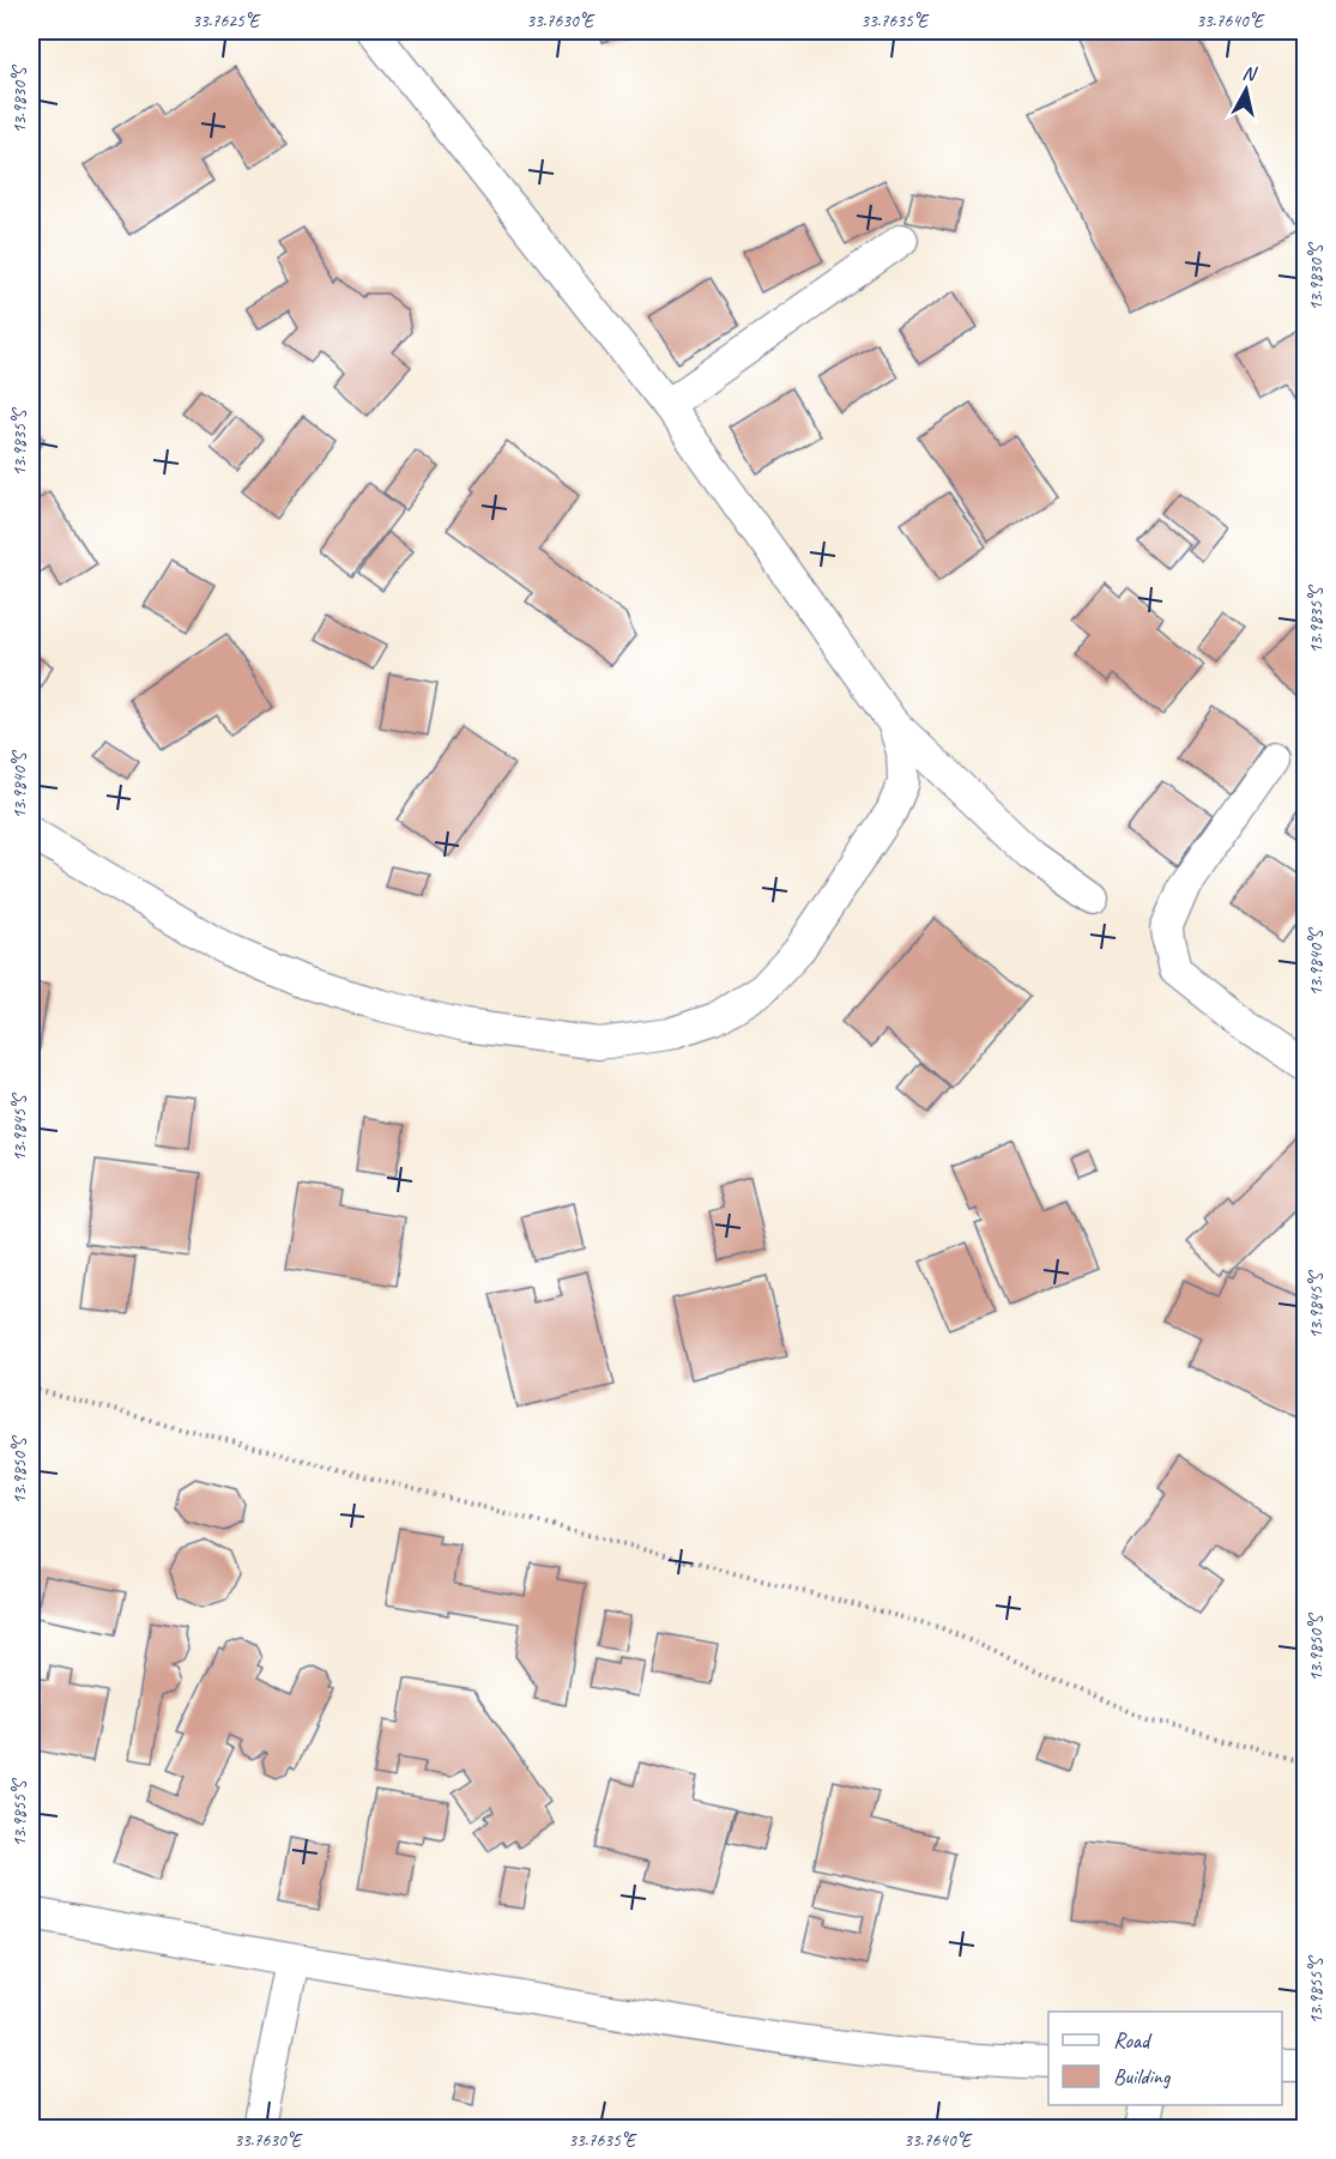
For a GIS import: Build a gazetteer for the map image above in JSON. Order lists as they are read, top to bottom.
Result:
{
  "legend": ["Road", "Building"],
  "north": "top",
  "coordinates": [
    "33.7625°E",
    "33.7630°E",
    "33.7635°E",
    "33.7640°E",
    "13.9830°S",
    "13.9835°S",
    "13.9840°S",
    "13.9845°S",
    "13.9850°S",
    "13.9855°S"
  ]
}
